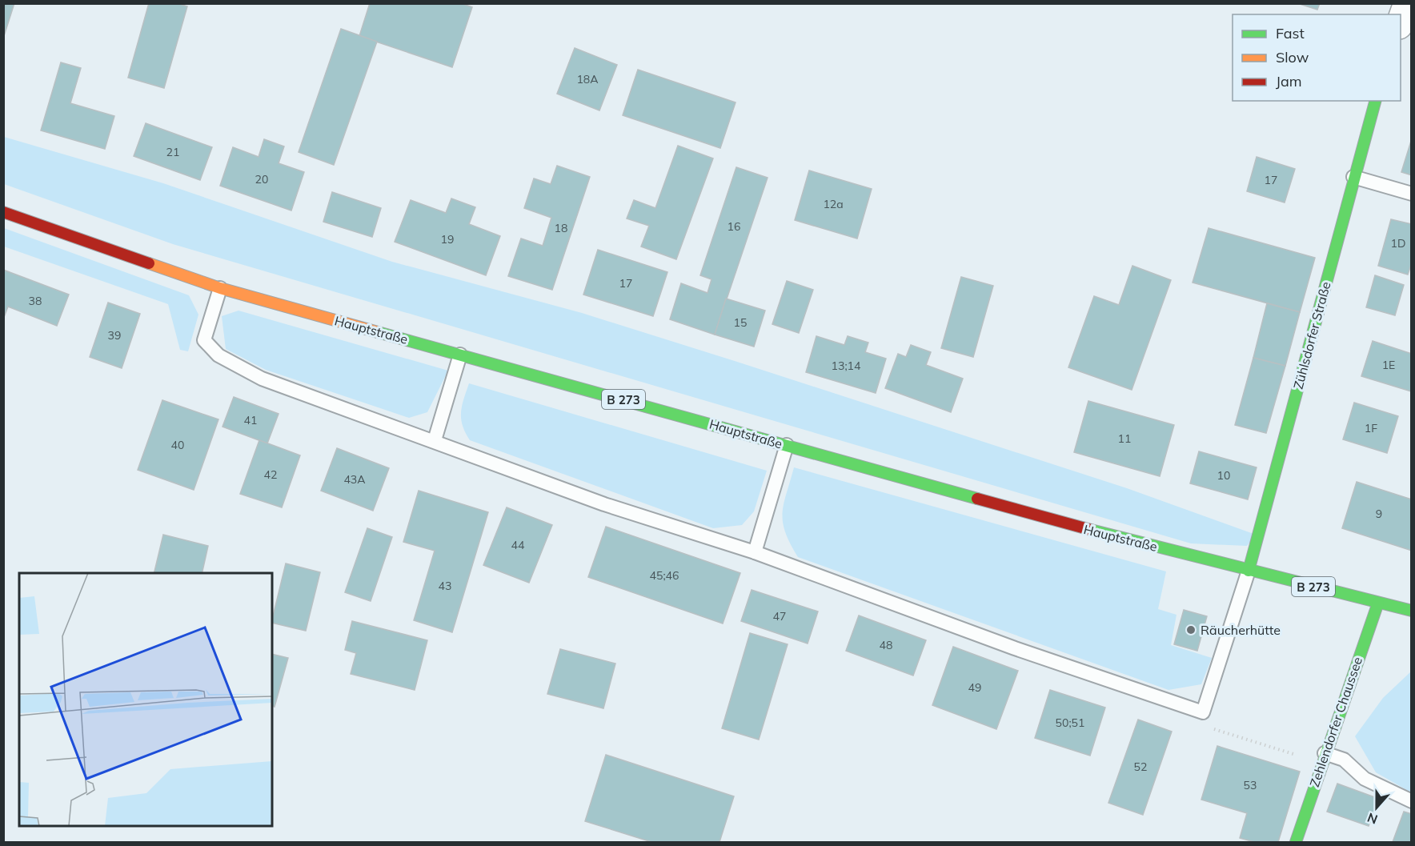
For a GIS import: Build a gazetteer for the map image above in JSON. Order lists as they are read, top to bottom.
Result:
{
  "streets": {
    "main road": [
      "Hauptstraße",
      "Zühlsdorfer Straße",
      "B 273",
      "Zehlendorfer Chaussee"
    ]
  },
  "crossings": [
    ["Hauptstraße", "Zühlsdorfer Straße"],
    ["Hauptstraße", "Zehlendorfer Chaussee"]
  ],
  "places": ["Räucherhütte"],
  "house_numbers": [
    "18A",
    "21",
    "20",
    "17",
    "12a",
    "16",
    "18",
    "19",
    "1D",
    "17",
    "38",
    "15",
    "39",
    "1E",
    "13;14",
    "41",
    "1F",
    "11",
    "40",
    "42",
    "10",
    "43A",
    "9",
    "44",
    "45;46",
    "43",
    "47",
    "48",
    "49",
    "50;51",
    "52",
    "53"
  ],
  "legend": ["Fast", "Slow", "Jam"],
  "north": "bottom"
}
